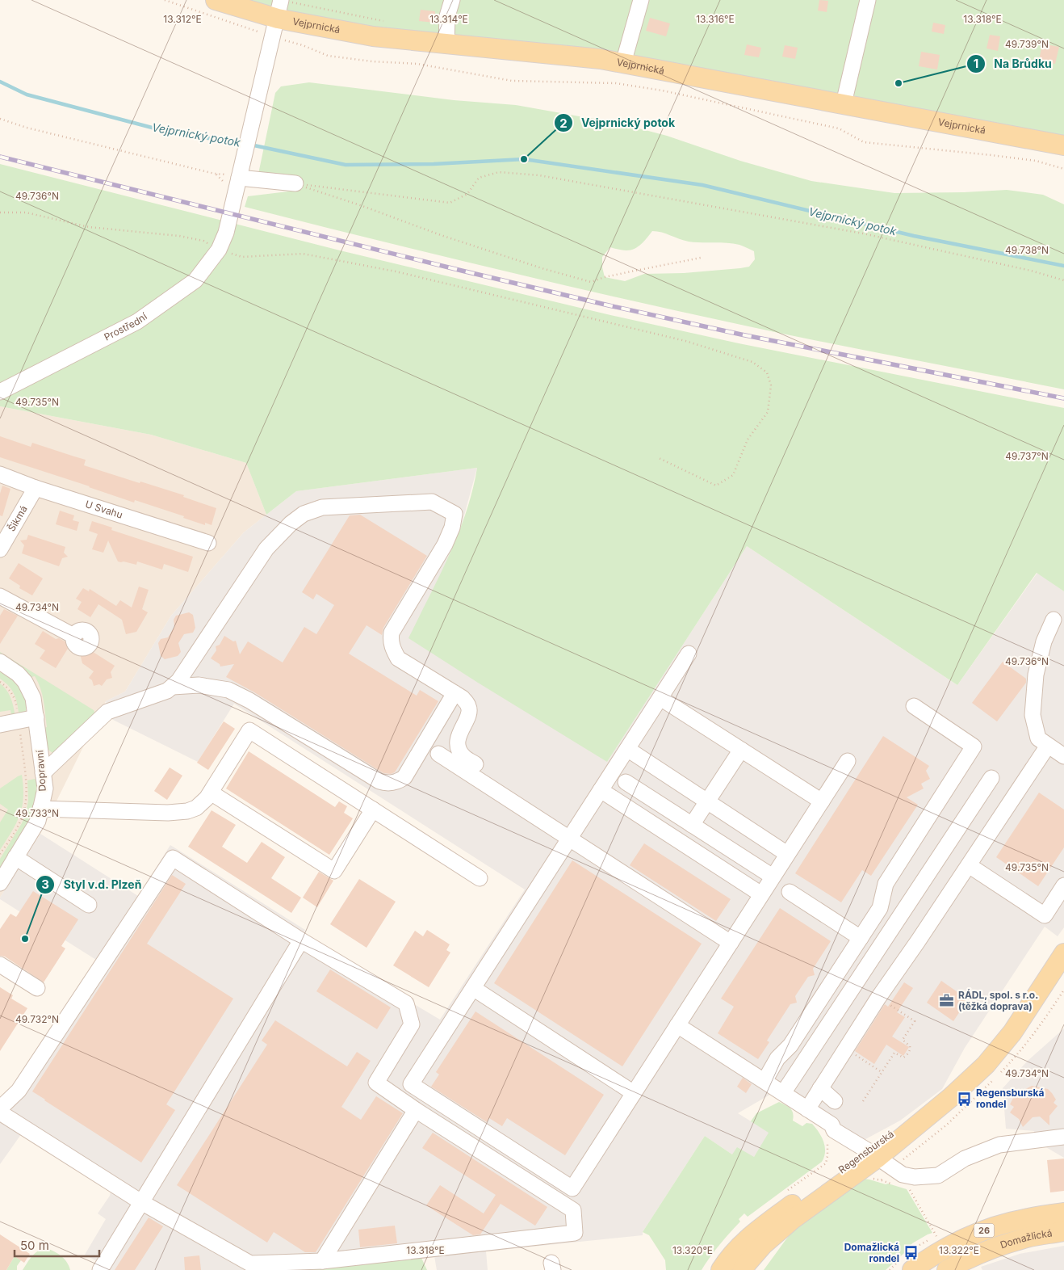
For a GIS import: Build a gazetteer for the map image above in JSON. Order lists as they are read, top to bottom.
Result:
{
  "streets": {
    "main road": [
      "Vejprnická",
      "Regensburská",
      "26",
      "Domažlická"
    ],
    "street": [
      "Prostřední",
      "U Svahu",
      "Šikmá",
      "Dopravní"
    ]
  },
  "crossings": [
    ["Vejprnická", "Prostřední"],
    ["U Svahu", "Šikmá"]
  ],
  "water": ["Vejprnický potok"],
  "places": {
    "other": ["Na Brůdku", "Vejprnický potok", "Styl v.d. Plzeň"],
    "office": ["RÁDL, spol. s r.o. (těžká doprava)"],
    "bus stop": ["Regensburská rondel", "Domažlická rondel"]
  },
  "scale_bar": "50 m",
  "coordinates": [
    "13.312°E",
    "13.314°E",
    "13.316°E",
    "13.318°E",
    "49.739°N",
    "49.736°N",
    "49.738°N",
    "49.735°N",
    "49.737°N",
    "49.734°N",
    "49.733°N",
    "49.732°N",
    "13.320°E",
    "13.322°E"
  ]
}
